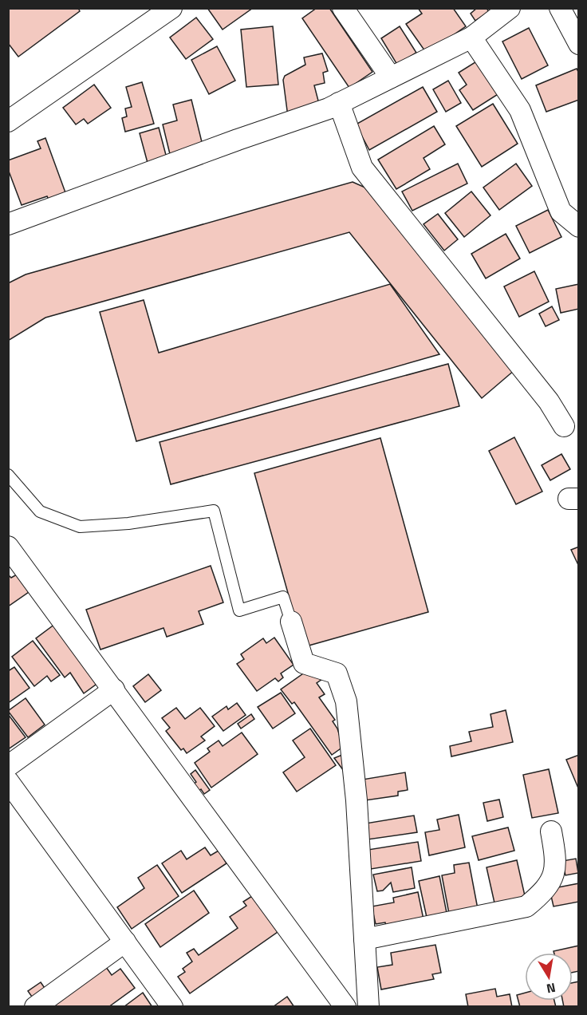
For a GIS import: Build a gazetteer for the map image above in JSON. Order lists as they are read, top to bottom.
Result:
{
  "north": "bottom"
}
